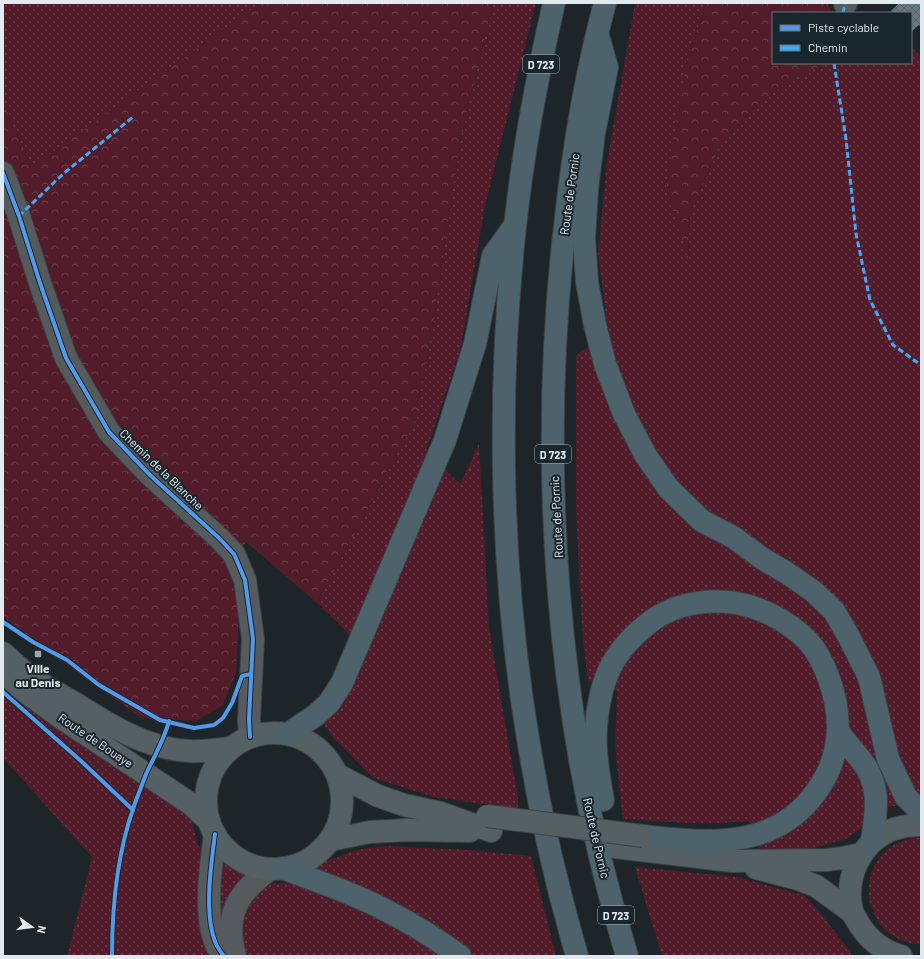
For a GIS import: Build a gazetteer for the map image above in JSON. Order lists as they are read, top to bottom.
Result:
{
  "streets": {
    "highway": ["D 723", "Route de Pornic"],
    "main road": ["Route de Bouaye"],
    "street": ["Chemin de la Blanche"]
  },
  "crossings": [
    ["Chemin de la Blanche", "Route de Bouaye"]
  ],
  "places": {
    "transit": ["Ville au Denis"]
  },
  "legend": ["Piste cyclable", "Chemin"],
  "north": "right"
}
